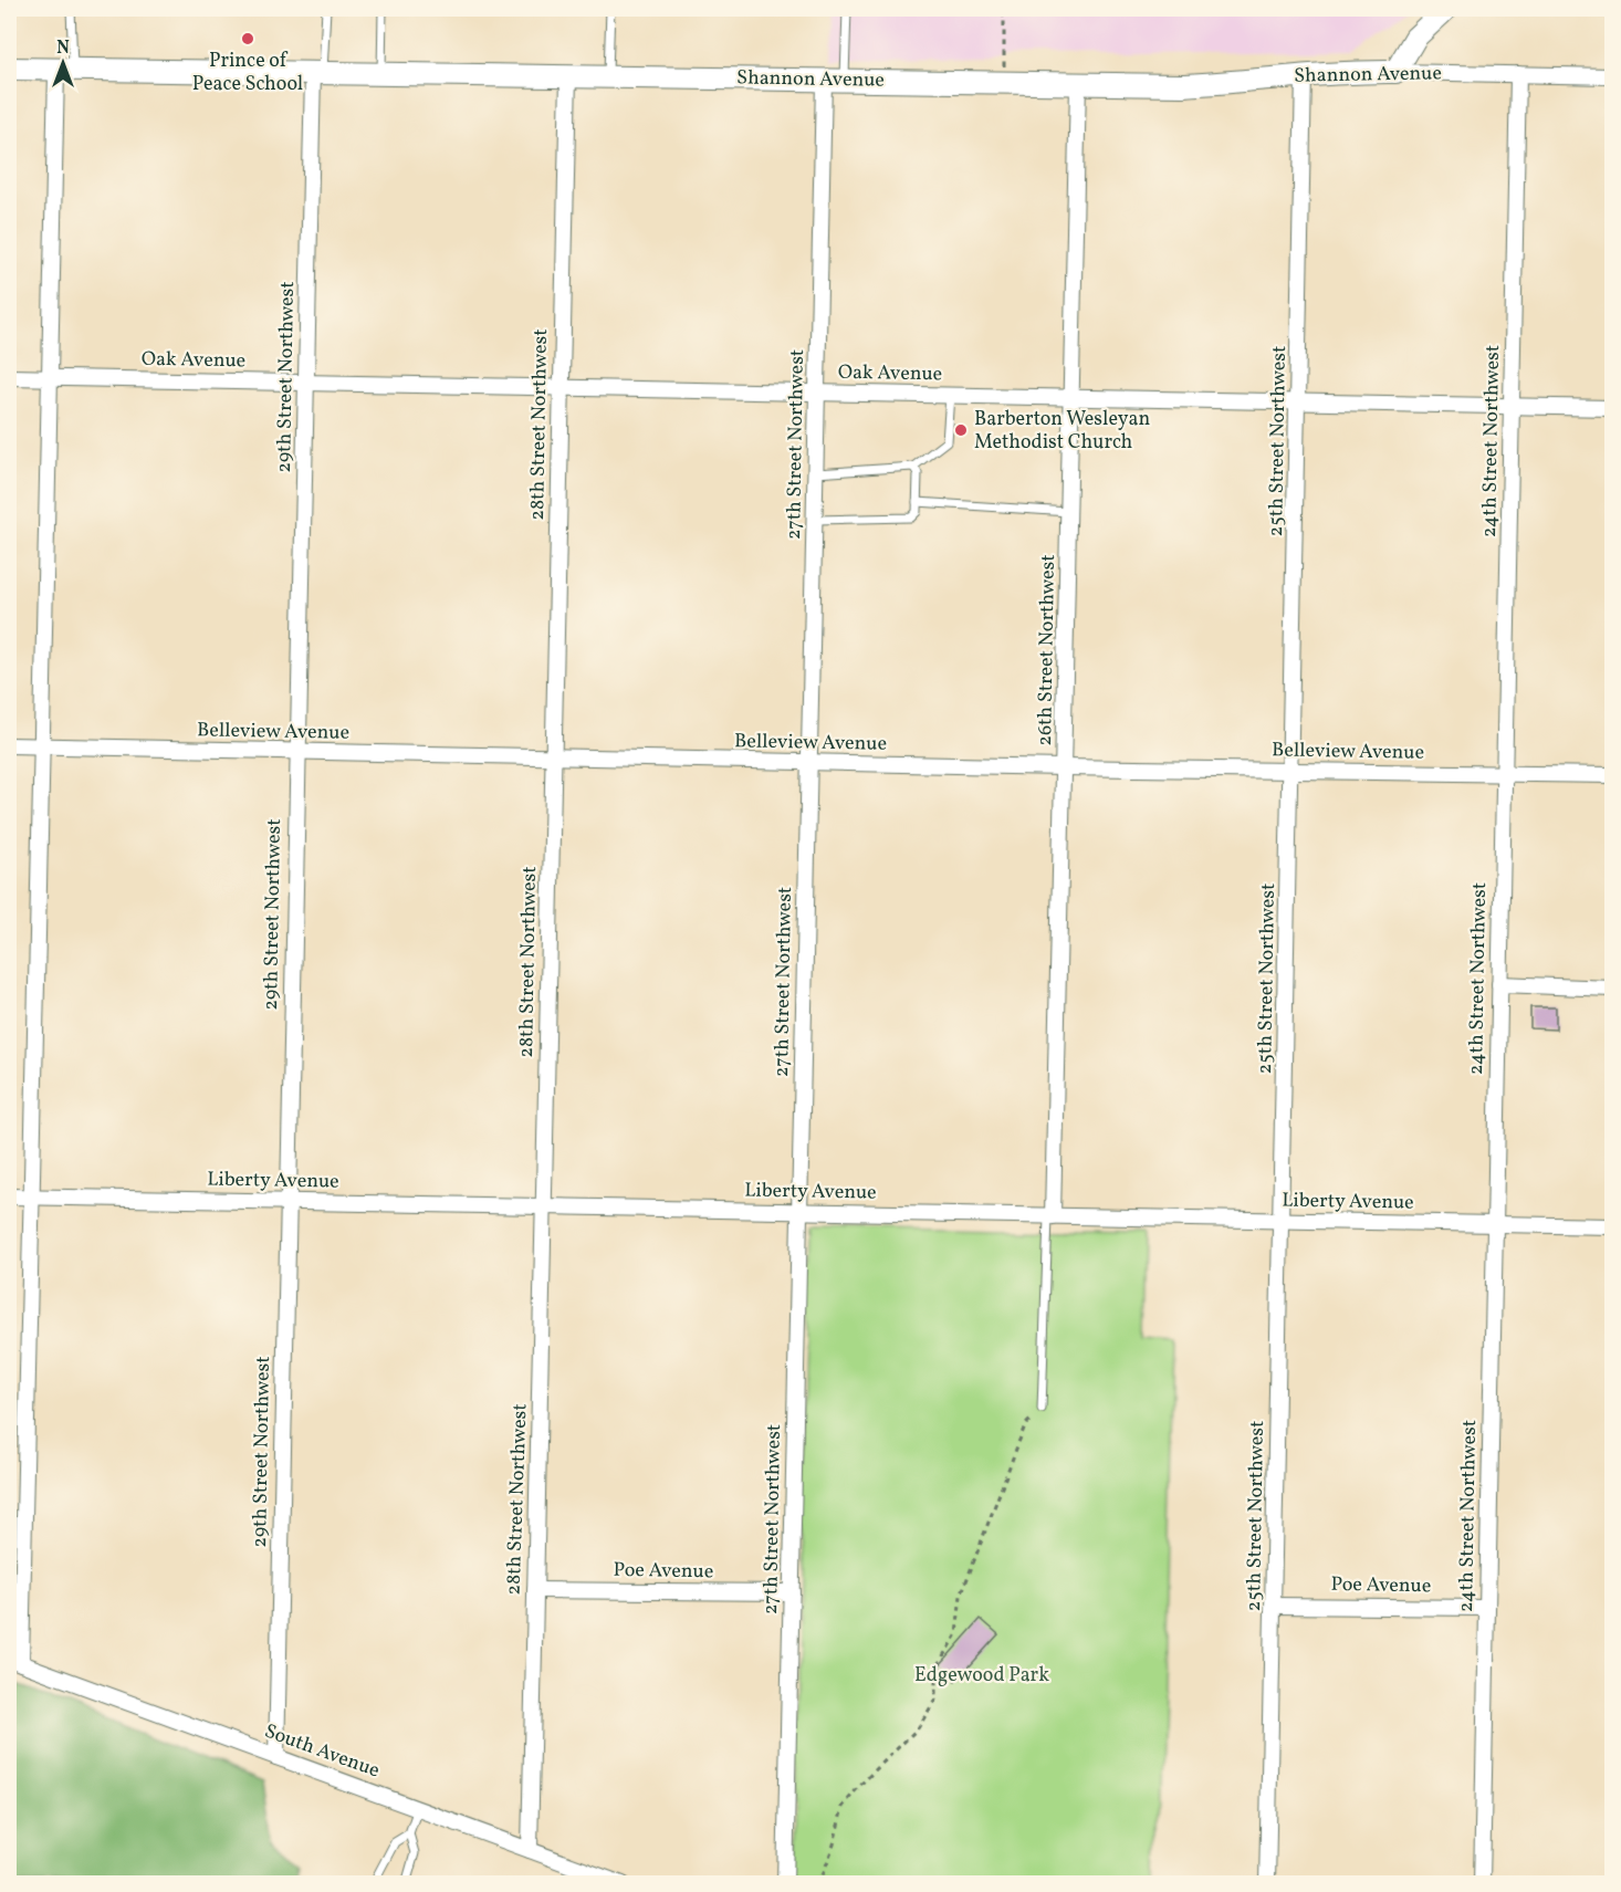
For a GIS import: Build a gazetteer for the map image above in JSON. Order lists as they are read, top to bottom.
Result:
{
  "streets": {
    "street": [
      "Shannon Avenue",
      "Oak Avenue",
      "29th Street Northwest",
      "28th Street Northwest",
      "25th Street Northwest",
      "24th Street Northwest",
      "27th Street Northwest",
      "26th Street Northwest",
      "Belleview Avenue",
      "Liberty Avenue",
      "Poe Avenue",
      "South Avenue"
    ]
  },
  "crossings": [
    ["Shannon Avenue", "29th Street Northwest"],
    ["Shannon Avenue", "28th Street Northwest"],
    ["Shannon Avenue", "25th Street Northwest"],
    ["Shannon Avenue", "24th Street Northwest"],
    ["Shannon Avenue", "27th Street Northwest"],
    ["Shannon Avenue", "26th Street Northwest"],
    ["Oak Avenue", "29th Street Northwest"],
    ["Oak Avenue", "28th Street Northwest"],
    ["Oak Avenue", "25th Street Northwest"],
    ["Oak Avenue", "24th Street Northwest"],
    ["Oak Avenue", "27th Street Northwest"],
    ["Oak Avenue", "26th Street Northwest"],
    ["29th Street Northwest", "Belleview Avenue"],
    ["29th Street Northwest", "Liberty Avenue"],
    ["29th Street Northwest", "South Avenue"],
    ["28th Street Northwest", "Belleview Avenue"],
    ["28th Street Northwest", "Liberty Avenue"],
    ["28th Street Northwest", "Poe Avenue"],
    ["28th Street Northwest", "South Avenue"],
    ["25th Street Northwest", "Belleview Avenue"],
    ["25th Street Northwest", "Liberty Avenue"],
    ["25th Street Northwest", "Poe Avenue"],
    ["24th Street Northwest", "Belleview Avenue"],
    ["24th Street Northwest", "Liberty Avenue"],
    ["24th Street Northwest", "Poe Avenue"],
    ["27th Street Northwest", "Belleview Avenue"],
    ["27th Street Northwest", "Liberty Avenue"],
    ["27th Street Northwest", "Poe Avenue"],
    ["26th Street Northwest", "Belleview Avenue"],
    ["26th Street Northwest", "Liberty Avenue"]
  ],
  "parks": ["Edgewood Park"],
  "places": ["Prince of Peace School", "Barberton Wesleyan Methodist Church"],
  "north": "top"
}
